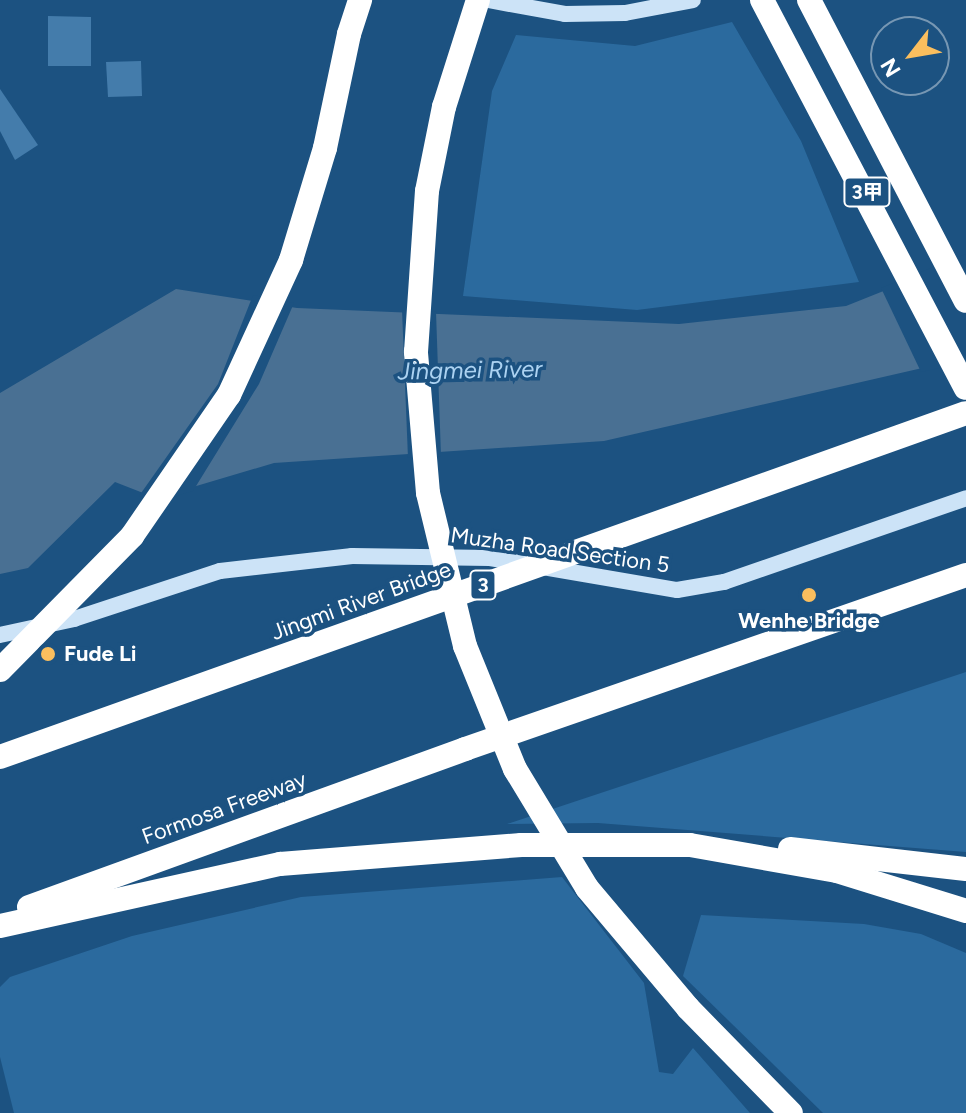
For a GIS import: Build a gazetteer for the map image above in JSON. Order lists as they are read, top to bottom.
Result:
{
  "streets": {
    "highway": [
      "3甲",
      "3",
      "Jingmi River Bridge",
      "Formosa Freeway"
    ],
    "main road": ["Muzha Road Section 5"]
  },
  "crossings": [
    ["Muzha Road Section 5", "Jingmi River Bridge"]
  ],
  "water": ["Jingmei River"],
  "places": ["Wenhe Bridge", "Fude Li"],
  "north": "bottom left"
}
